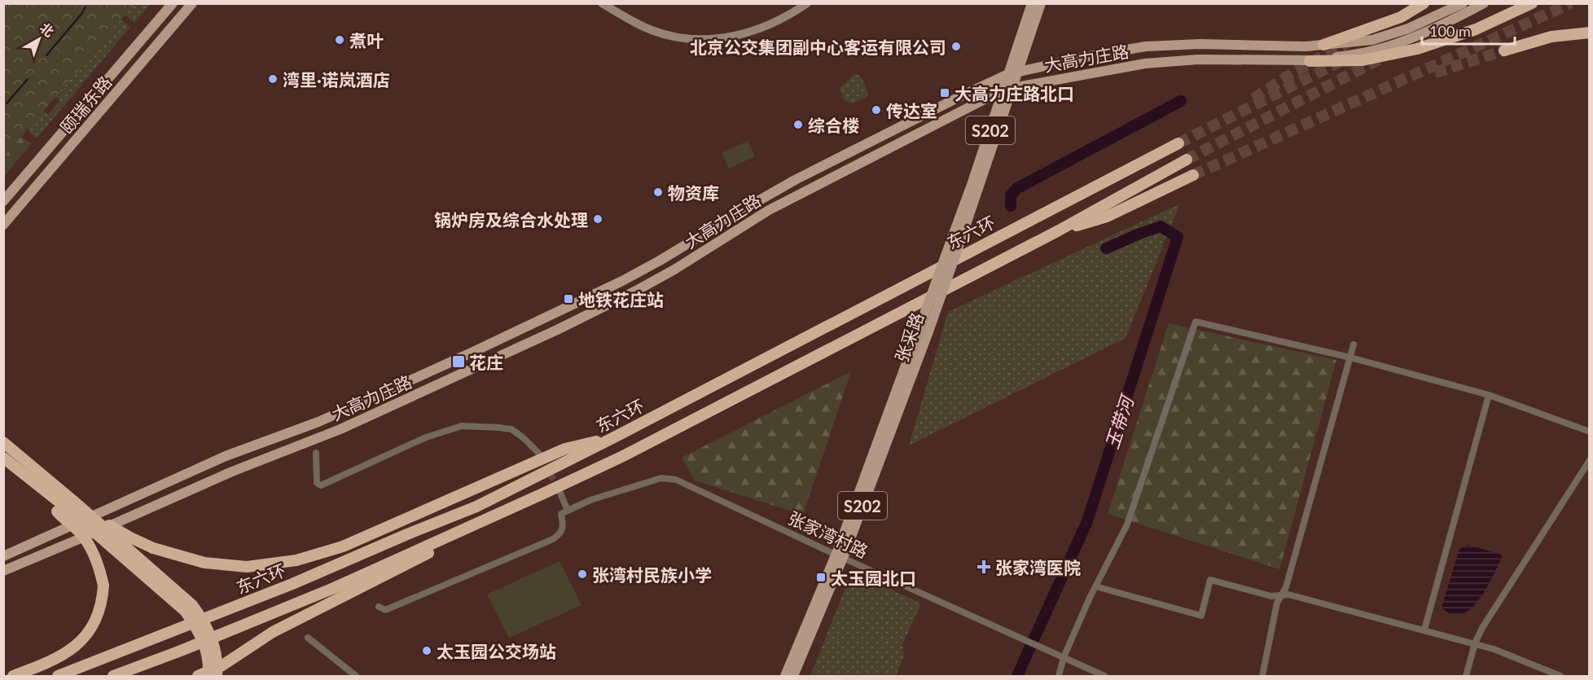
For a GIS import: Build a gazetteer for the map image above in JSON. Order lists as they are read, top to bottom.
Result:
{
  "streets": {
    "highway": ["东六环"],
    "main road": [
      "大高力庄路",
      "颐瑞东路",
      "S202",
      "张采路"
    ],
    "street": ["张家湾村路"]
  },
  "crossings": [
    ["大高力庄路", "张采路"],
    ["张采路", "张家湾村路"]
  ],
  "water": ["玉带河"],
  "places": {
    "other": [
      "煮叶",
      "北京公交集团副中心客运有限公司",
      "湾里·诺岚酒店",
      "传达室",
      "综合楼",
      "物资库",
      "锅炉房及综合水处理",
      "张湾村民族小学",
      "太玉园公交场站"
    ],
    "transit": [
      "大高力庄路北口",
      "地铁花庄站",
      "花庄",
      "太玉园北口"
    ],
    "health": ["张家湾医院"]
  },
  "scale_bar": "100 m",
  "north": "top right"
}
